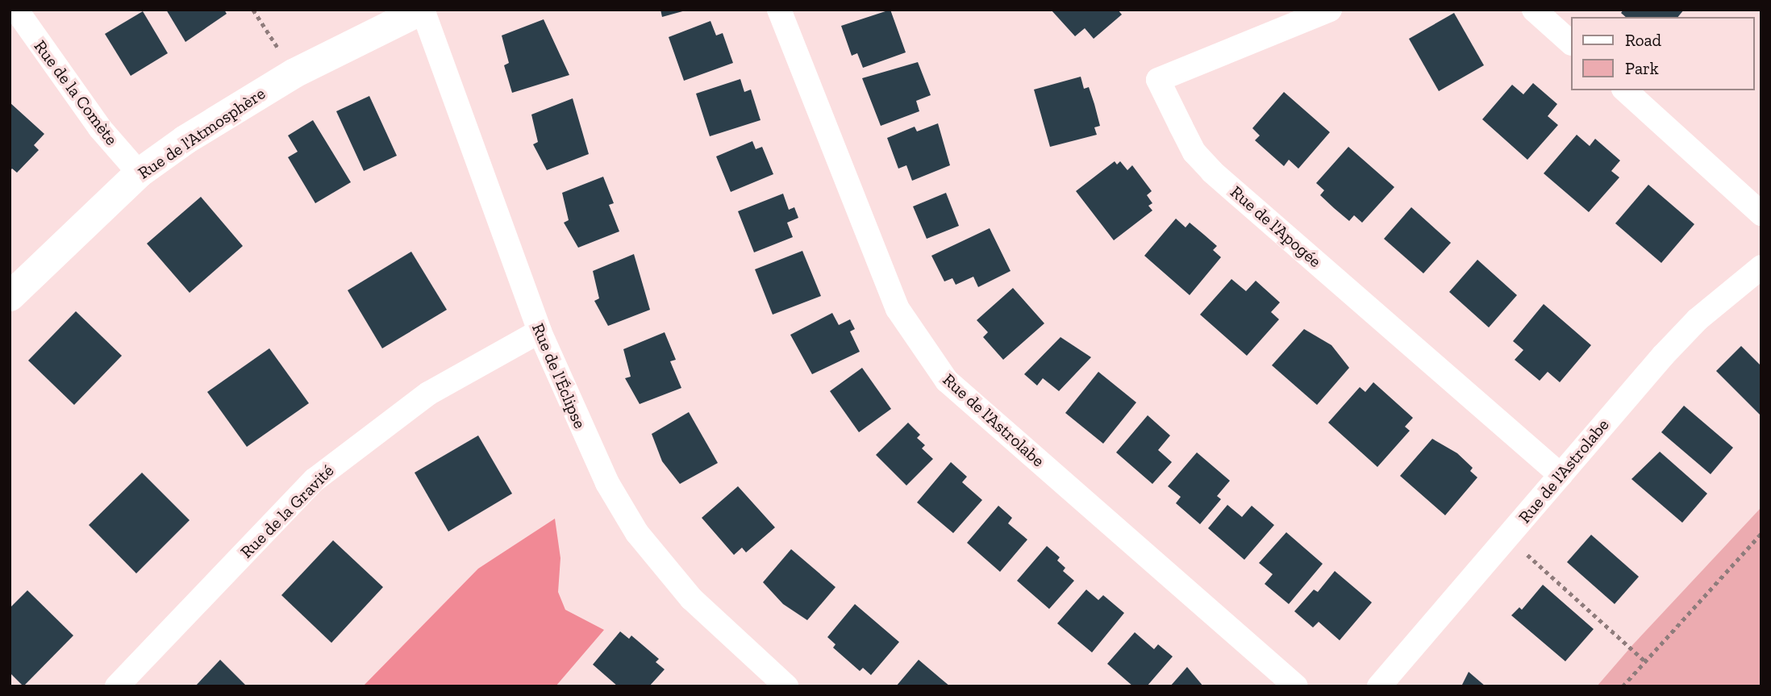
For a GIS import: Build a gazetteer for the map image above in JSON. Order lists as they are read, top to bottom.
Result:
{
  "streets": {
    "street": [
      "Rue de la Comète",
      "Rue de l'Atmosphère",
      "Rue de l'Apogée",
      "Rue de l'Éclipse",
      "Rue de l'Astrolabe",
      "Rue de la Gravité"
    ]
  },
  "crossings": [
    ["Rue de la Comète", "Rue de l'Atmosphère"],
    ["Rue de l'Atmosphère", "Rue de l'Éclipse"],
    ["Rue de l'Apogée", "Rue de l'Astrolabe"],
    ["Rue de l'Éclipse", "Rue de la Gravité"]
  ],
  "legend": ["Road", "Park"]
}
